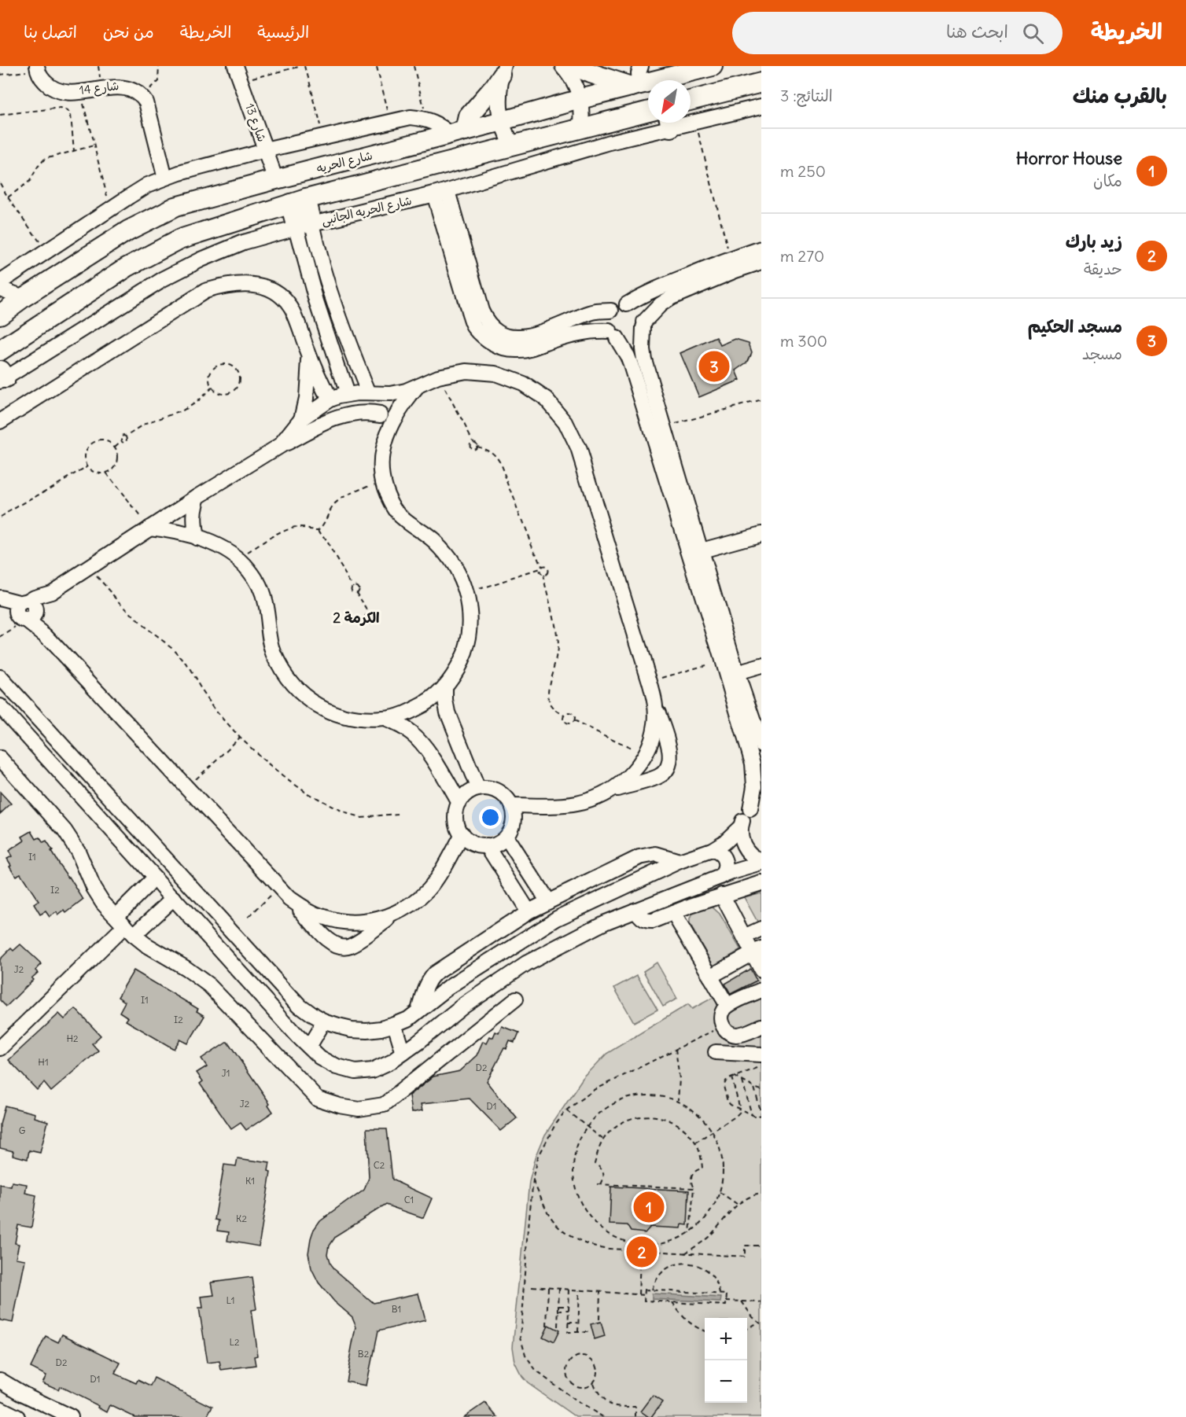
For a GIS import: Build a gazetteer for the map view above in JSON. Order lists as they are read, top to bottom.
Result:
{
  "streets": {
    "main road": ["شارع الحريه"],
    "street": ["شارع 14", "شارع 13", "شارع الحريه الجانبى"]
  },
  "crossings": [
    ["شارع 13", "شارع الحريه"]
  ],
  "districts": ["الكرمة 2"],
  "house_numbers": [
    "I1",
    "I2",
    "J2",
    "I1",
    "I2",
    "H2",
    "H1",
    "D2",
    "J1",
    "J2",
    "D1",
    "G",
    "C2",
    "K1",
    "C1",
    "K2",
    "L1",
    "B1",
    "L2",
    "B2",
    "D2",
    "D1"
  ],
  "north": "bottom left",
  "page": {
    "header": "الخريطة",
    "search": "ابحث هنا",
    "nav": [
      "الرئيسية",
      "الخريطة",
      "من نحن",
      "اتصل بنا"
    ],
    "heading": ["بالقرب منك", "النتائج: 3"],
    "list": [
      {
        "mark": "1",
        "name": "Horror House",
        "note": "مكان",
        "value": "250 m"
      },
      {
        "mark": "2",
        "name": "زيد بارك",
        "note": "حديقة",
        "value": "270 m"
      },
      {
        "mark": "3",
        "name": "مسجد الحكيم",
        "note": "مسجد",
        "value": "300 m"
      }
    ],
    "pins": ["3", "1", "2"],
    "map_buttons": ["+", "−"]
  }
}
